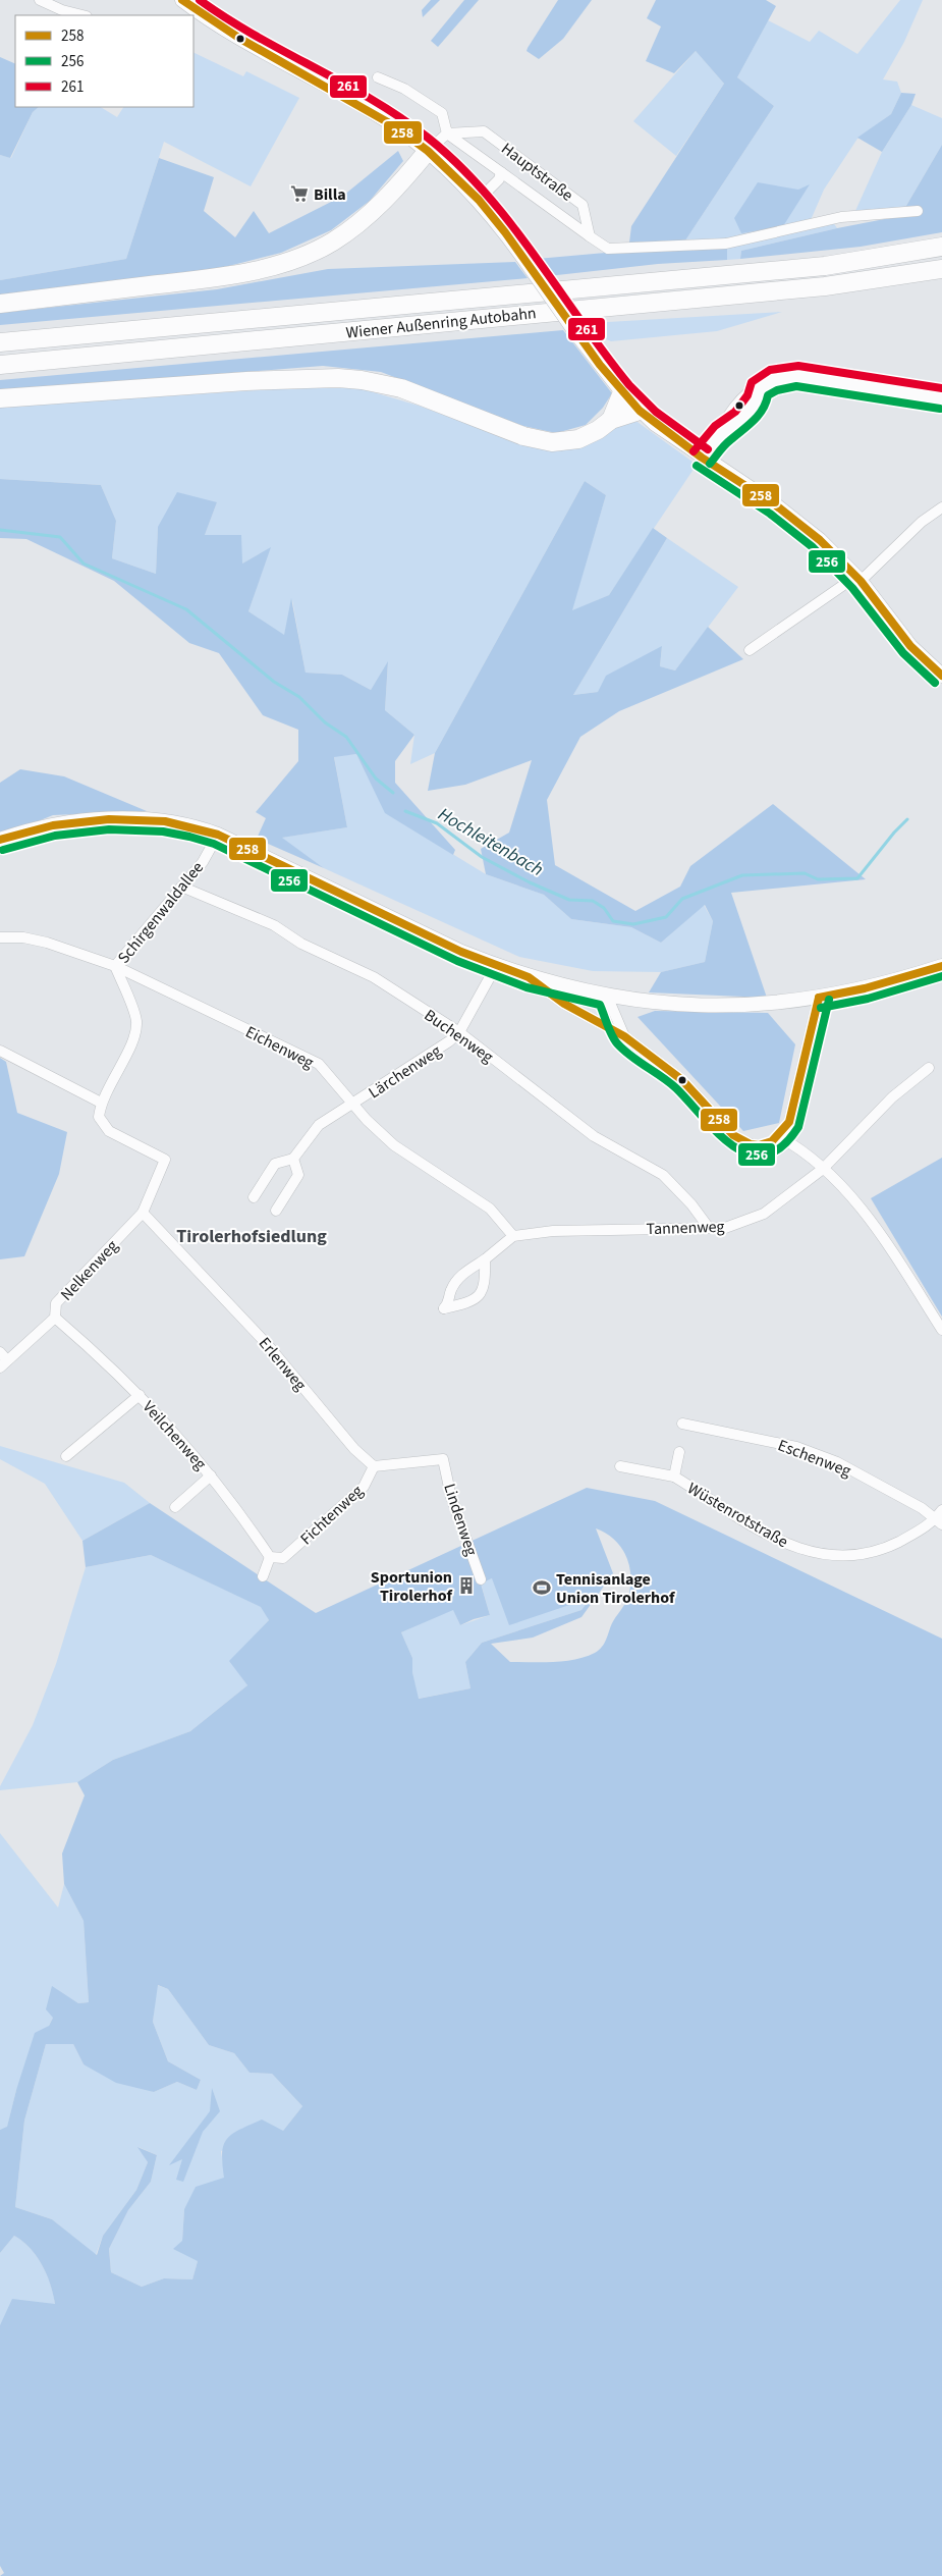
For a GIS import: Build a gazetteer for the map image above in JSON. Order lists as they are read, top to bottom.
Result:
{
  "streets": {
    "highway": ["Wiener Außenring Autobahn"],
    "street": [
      "Hauptstraße",
      "Schirgenwaldallee",
      "Buchenweg",
      "Eichenweg",
      "Lärchenweg",
      "Tannenweg",
      "Nelkenweg",
      "Erlenweg",
      "Veilchenweg",
      "Eschenweg",
      "Fichtenweg",
      "Wüstenrotstraße",
      "Lindenweg"
    ]
  },
  "crossings": [
    ["Schirgenwaldallee", "Buchenweg"],
    ["Schirgenwaldallee", "Eichenweg"],
    ["Schirgenwaldallee", "Nelkenweg"],
    ["Buchenweg", "Lärchenweg"],
    ["Buchenweg", "Tannenweg"],
    ["Eichenweg", "Lärchenweg"],
    ["Eichenweg", "Tannenweg"],
    ["Nelkenweg", "Erlenweg"],
    ["Nelkenweg", "Veilchenweg"],
    ["Erlenweg", "Fichtenweg"],
    ["Erlenweg", "Lindenweg"],
    ["Veilchenweg", "Fichtenweg"],
    ["Eschenweg", "Wüstenrotstraße"],
    ["Fichtenweg", "Lindenweg"]
  ],
  "districts": ["Tirolerhofsiedlung"],
  "water": ["Hochleitenbach"],
  "places": {
    "supermarket": ["Billa"],
    "building": ["Sportunion Tirolerhof"],
    "sports": ["Tennisanlage Union Tirolerhof"]
  },
  "lines": ["transit line 258", "transit line 261", "transit line 256"],
  "legend": ["258", "256", "261"]
}
